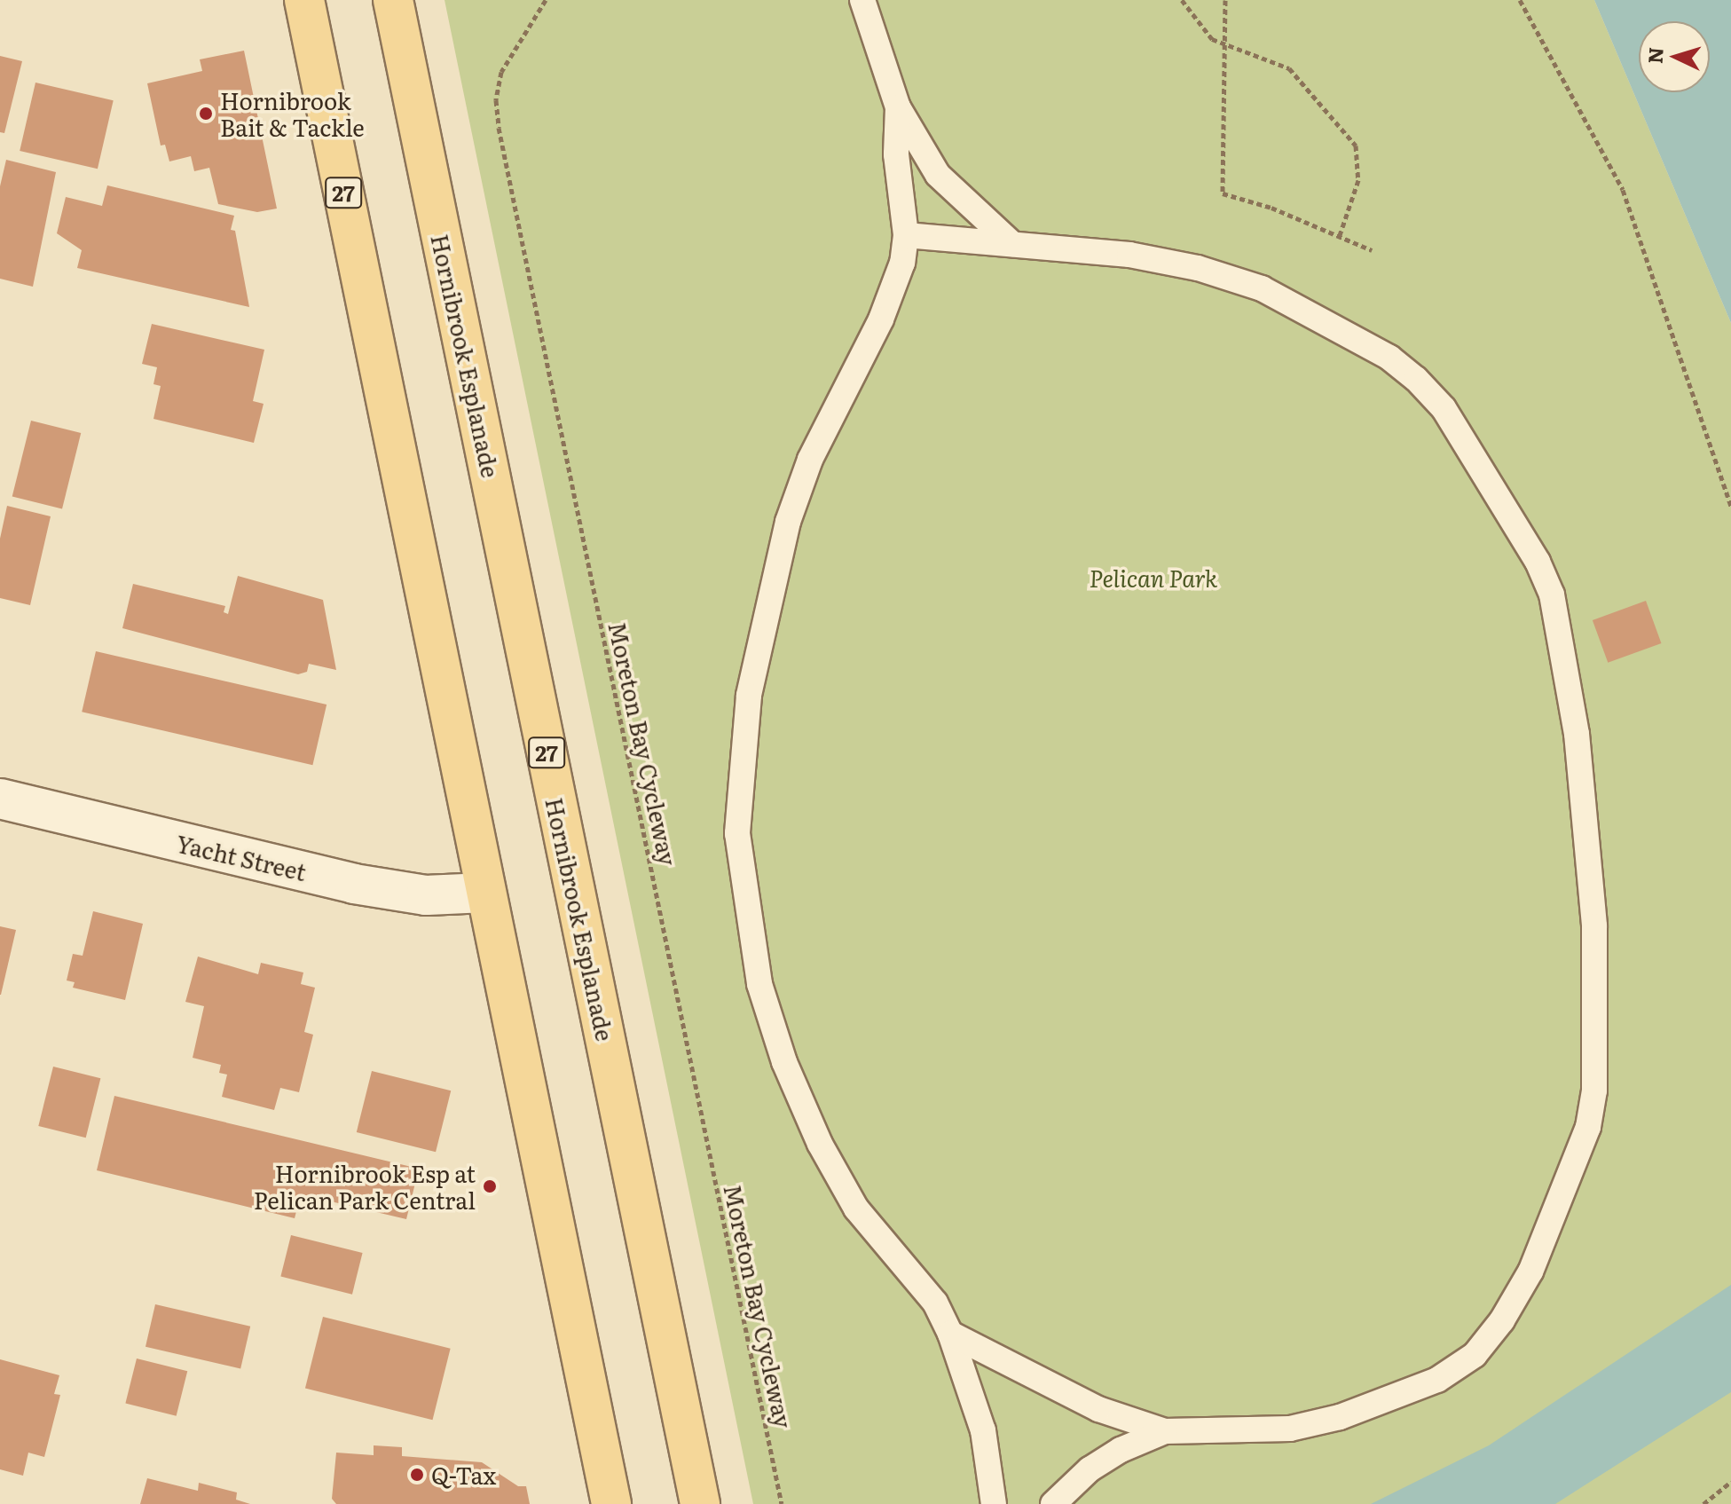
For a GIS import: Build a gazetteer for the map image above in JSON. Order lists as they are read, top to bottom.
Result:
{
  "streets": {
    "main road": ["27", "Hornibrook Esplanade"],
    "street": ["Yacht Street"],
    "path": ["Moreton Bay Cycleway"]
  },
  "crossings": [
    ["27", "Yacht Street"]
  ],
  "parks": ["Pelican Park"],
  "places": ["Hornibrook Bait & Tackle", "Hornibrook Esp at Pelican Park Central", "Q-Tax"],
  "north": "left"
}
